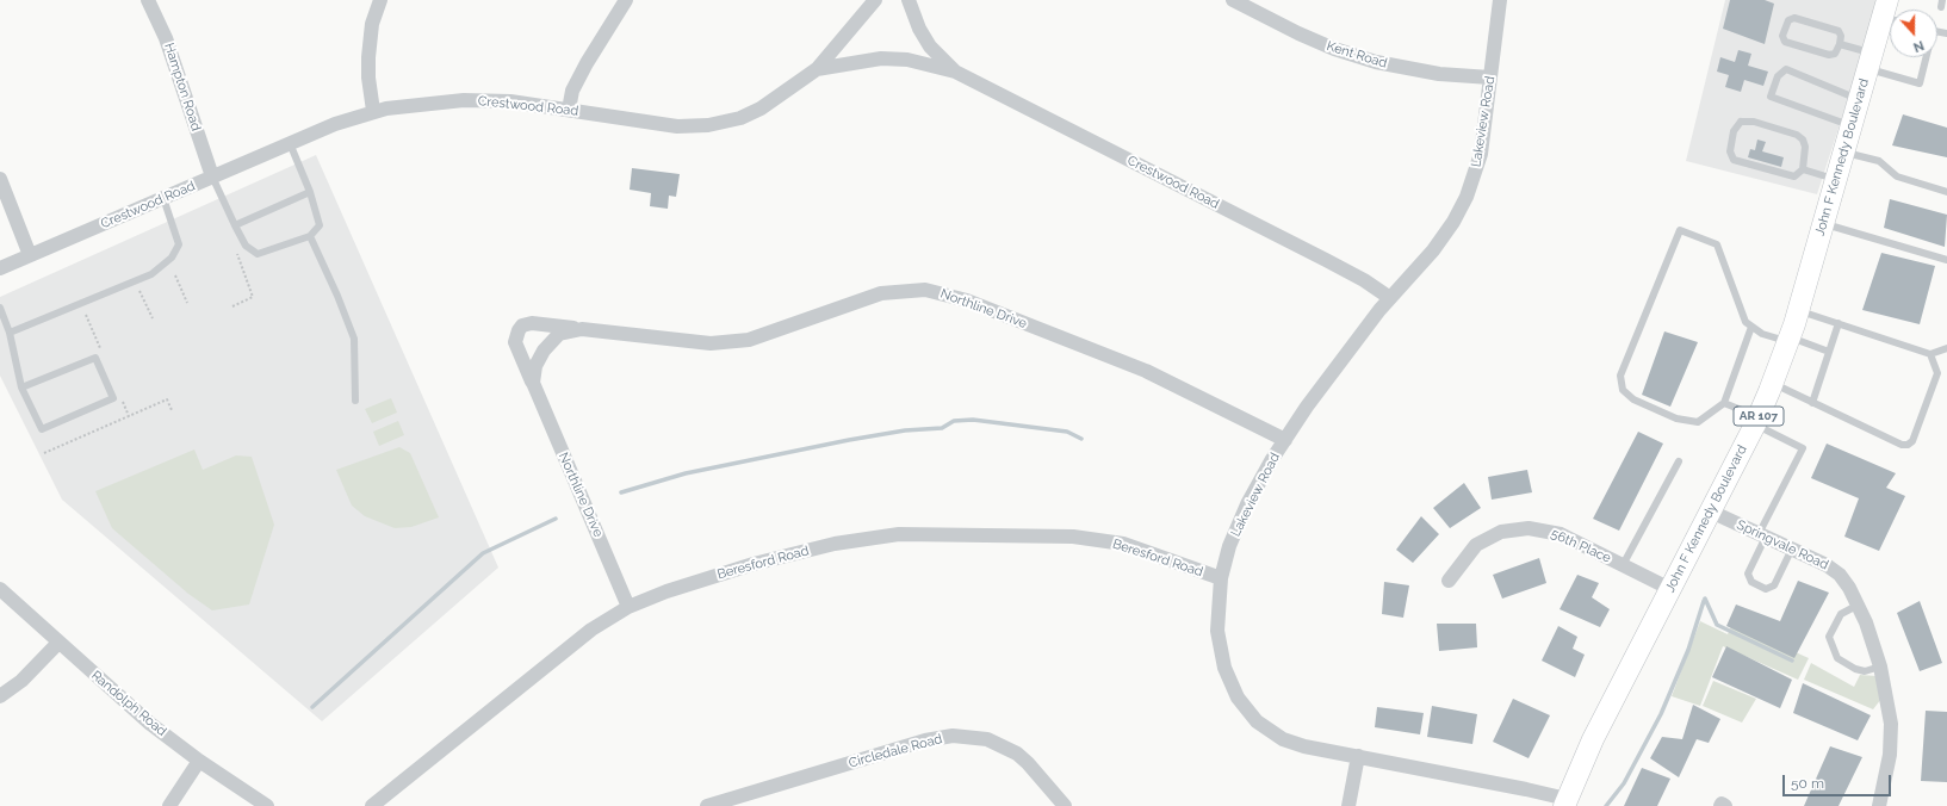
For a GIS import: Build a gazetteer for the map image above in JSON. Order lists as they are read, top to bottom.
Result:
{
  "streets": {
    "main road": ["John F Kennedy Boulevard", "AR 107"],
    "street": [
      "Kent Road",
      "Hampton Road",
      "Crestwood Road",
      "Lakeview Road",
      "Northline Drive",
      "Springvale Road",
      "56th Place",
      "Beresford Road",
      "Randolph Road",
      "Circledale Road"
    ]
  },
  "crossings": [
    ["Kent Road", "Lakeview Road"],
    ["Hampton Road", "Crestwood Road"],
    ["Crestwood Road", "Lakeview Road"],
    ["Lakeview Road", "John F Kennedy Boulevard"],
    ["Lakeview Road", "Northline Drive"],
    ["Lakeview Road", "Beresford Road"],
    ["John F Kennedy Boulevard", "Springvale Road"],
    ["John F Kennedy Boulevard", "56th Place"],
    ["Northline Drive", "Beresford Road"]
  ],
  "scale_bar": "50 m",
  "north": "bottom"
}
